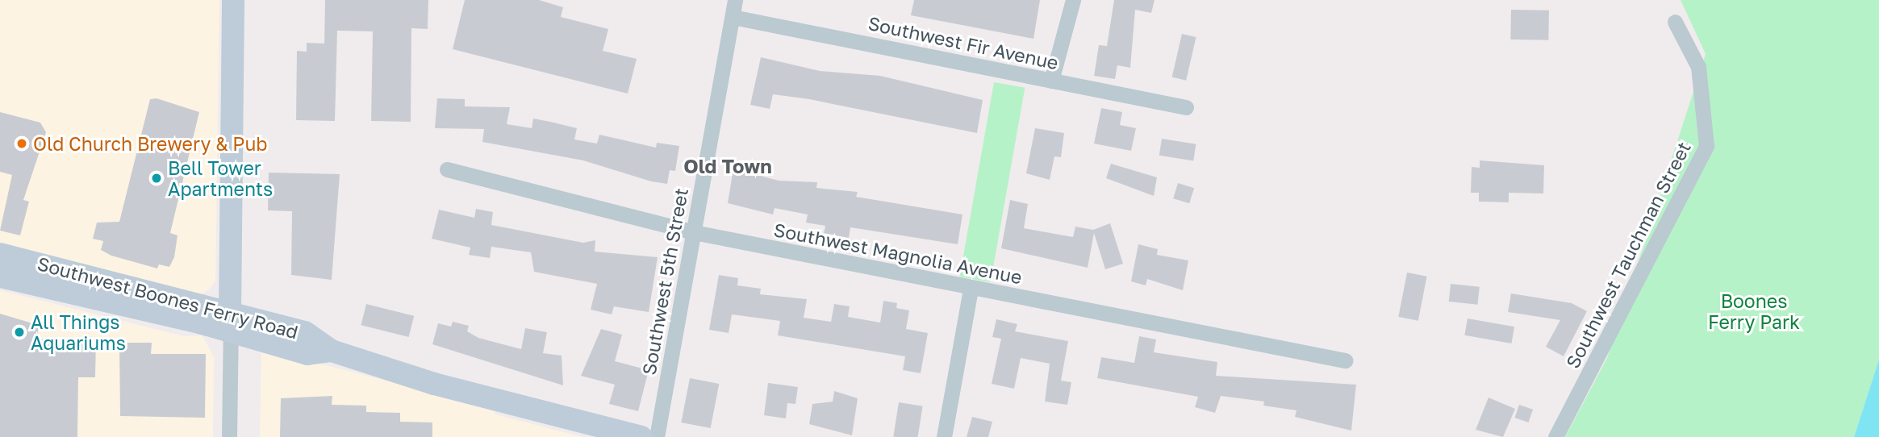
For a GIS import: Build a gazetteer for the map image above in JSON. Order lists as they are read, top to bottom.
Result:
{
  "streets": {
    "street": [
      "Southwest Fir Avenue",
      "Southwest Magnolia Avenue",
      "Southwest Tauchman Street",
      "Southwest 5th Street",
      "Southwest Boones Ferry Road"
    ]
  },
  "crossings": [
    ["Southwest Fir Avenue", "Southwest 5th Street"],
    ["Southwest Magnolia Avenue", "Southwest 5th Street"]
  ],
  "districts": ["Old Town"],
  "parks": ["Boones Ferry Park"],
  "places": ["Old Church Brewery & Pub", "Bell Tower Apartments", "All Things Aquariums"]
}
